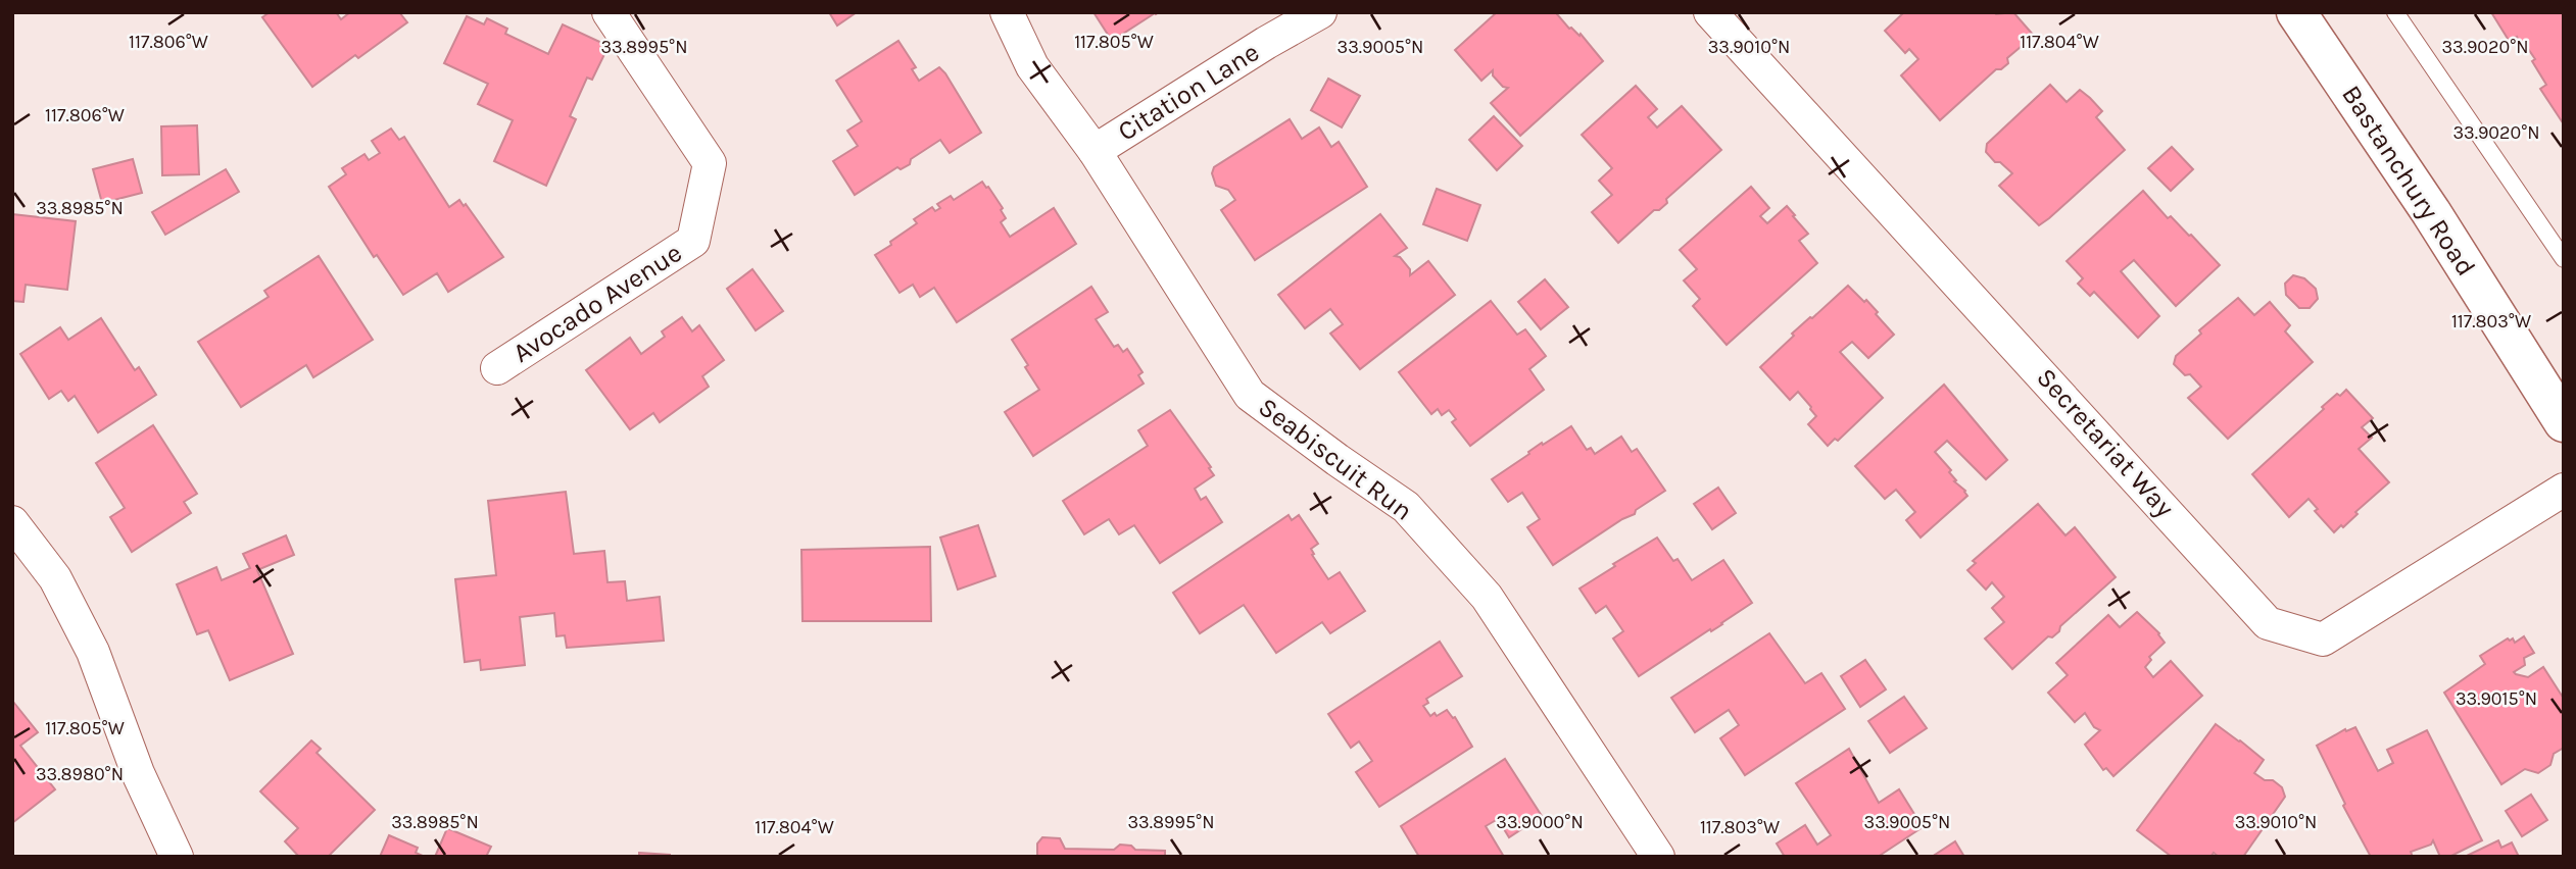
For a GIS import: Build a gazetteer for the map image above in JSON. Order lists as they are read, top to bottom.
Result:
{
  "streets": {
    "main road": ["Bastanchury Road"],
    "street": [
      "Citation Lane",
      "Avocado Avenue",
      "Secretariat Way",
      "Seabiscuit Run"
    ]
  },
  "crossings": [
    ["Citation Lane", "Seabiscuit Run"]
  ],
  "coordinates": [
    "117.806°W",
    "117.805°W",
    "117.804°W",
    "33.8995°N",
    "33.9005°N",
    "33.9010°N",
    "33.9020°N",
    "33.8985°N",
    "117.803°W",
    "33.9015°N",
    "33.8980°N",
    "33.9000°N"
  ]
}
